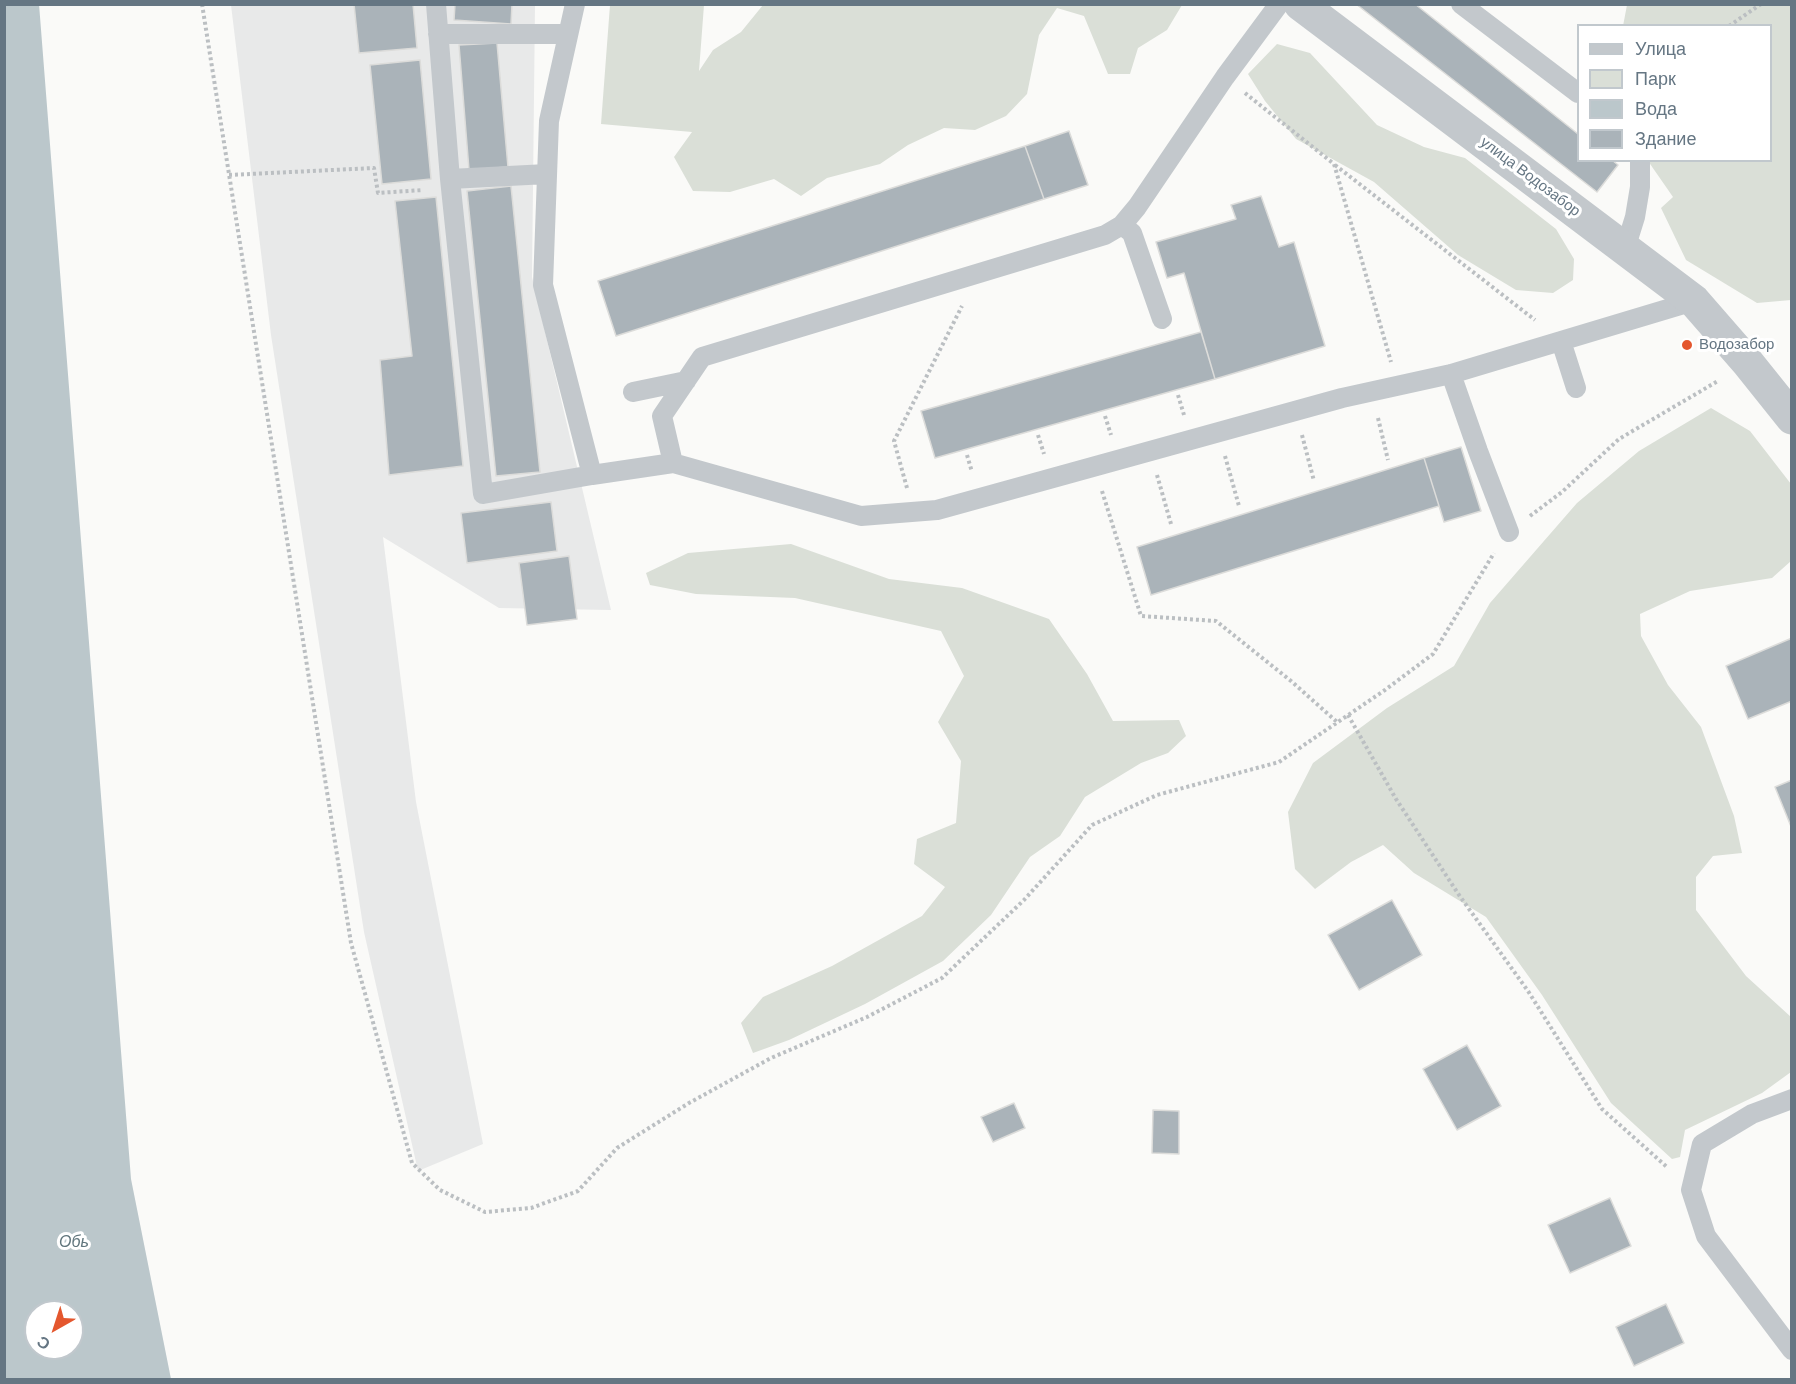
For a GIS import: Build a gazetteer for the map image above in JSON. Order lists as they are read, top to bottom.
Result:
{
  "streets": {
    "street": ["улица Водозабор"]
  },
  "water": ["Обь"],
  "places": ["Водозабор"],
  "legend": [
    "Улица",
    "Парк",
    "Вода",
    "Здание"
  ],
  "north": "bottom left"
}
